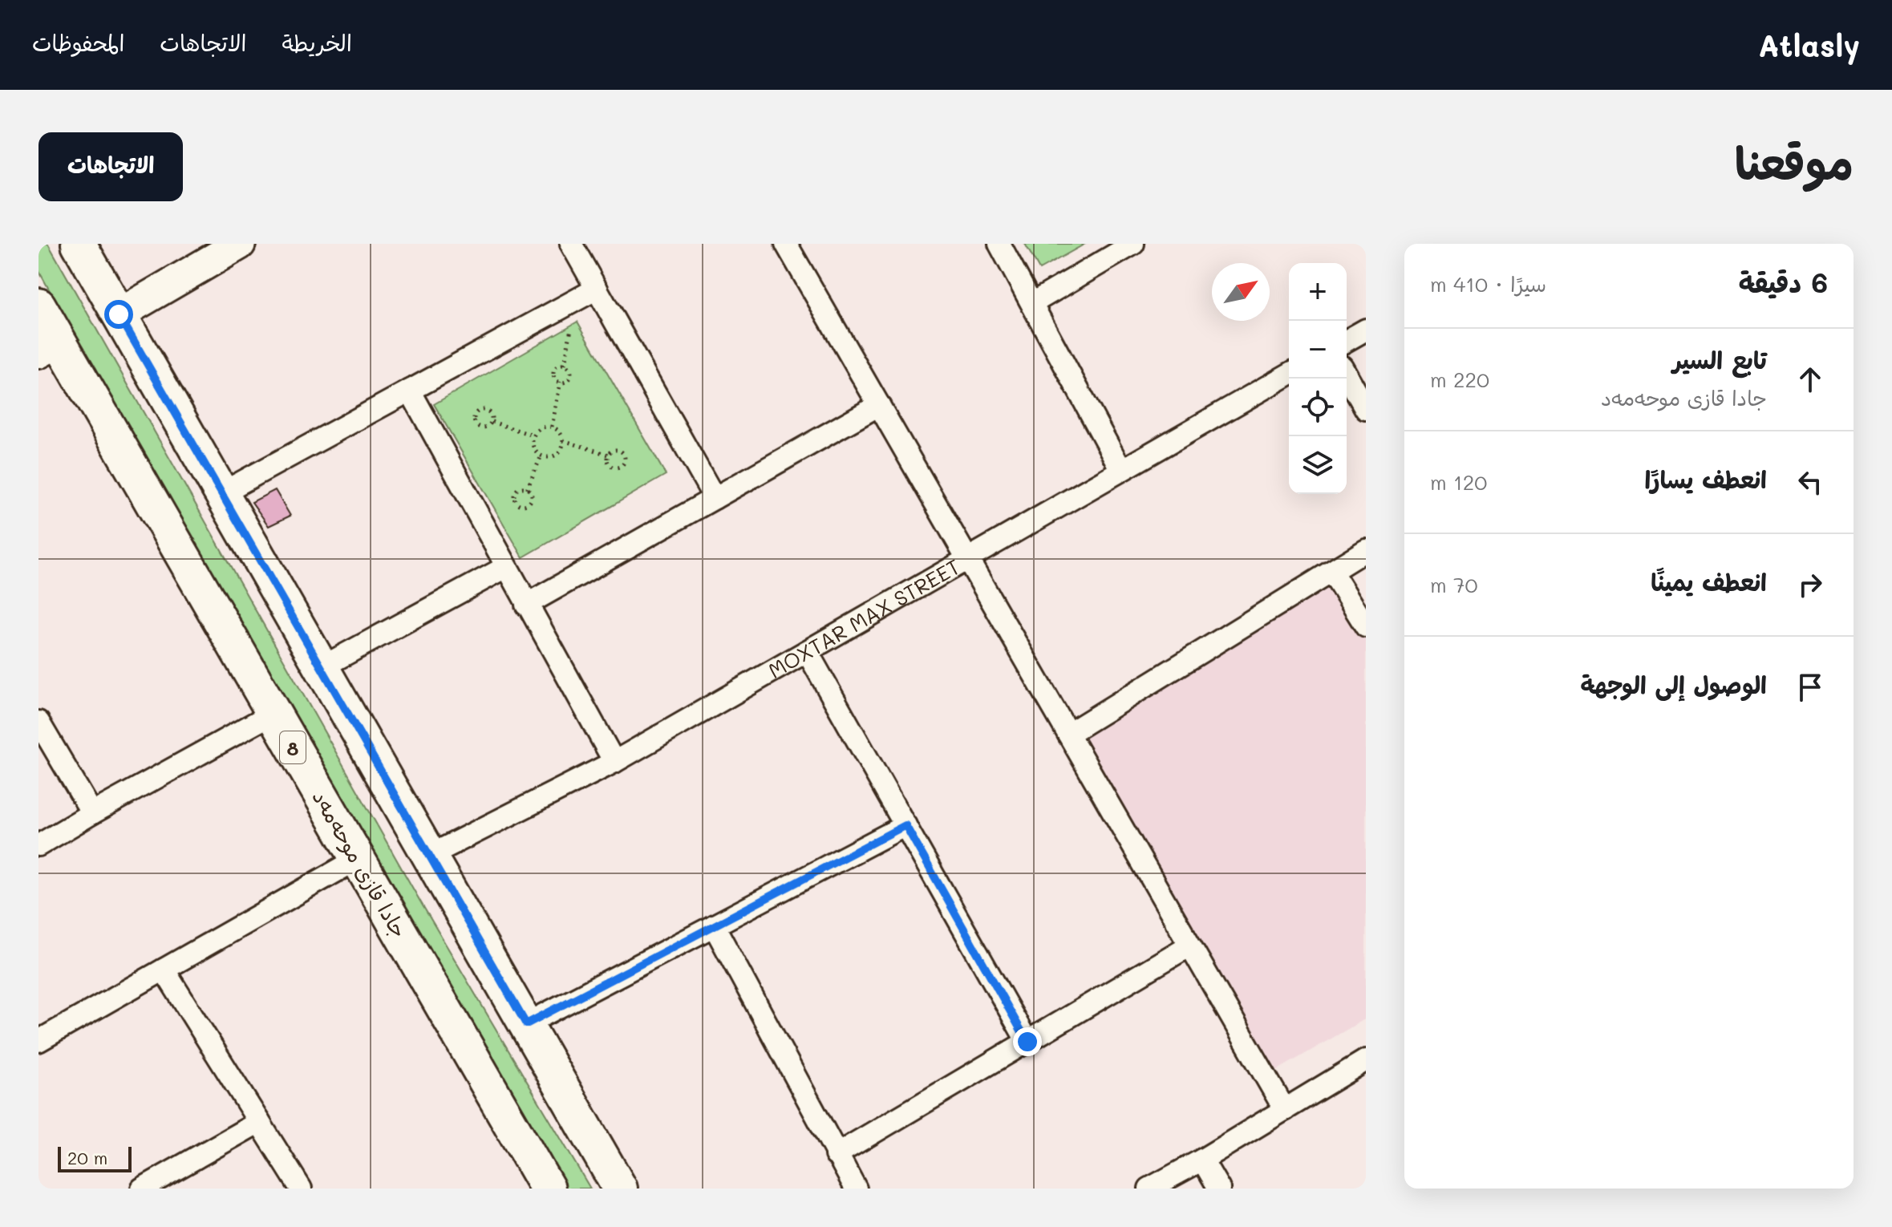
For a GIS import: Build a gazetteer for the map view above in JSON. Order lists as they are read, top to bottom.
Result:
{
  "streets": {
    "main road": ["8", "جادا قازی موحەمەد"],
    "street": ["MOXTAR MAX STREET"]
  },
  "scale_bar": "20 m",
  "north": "top right",
  "page": {
    "header": "Atlasly",
    "nav": ["الخريطة", "الاتجاهات", "المحفوظات"],
    "title": "موقعنا",
    "buttons": "الاتجاهات",
    "heading": ["6 دقيقة", "سيرًا · 410 m"],
    "map_buttons": ["+", "−"],
    "list": [
      ["تابع السير", "جادا قازی موحەمەد", "220 m"],
      ["انعطف يسارًا", "120 m"],
      ["انعطف يمينًا", "70 m"],
      "الوصول إلى الوجهة"
    ],
    "scale": "20 m"
  }
}
